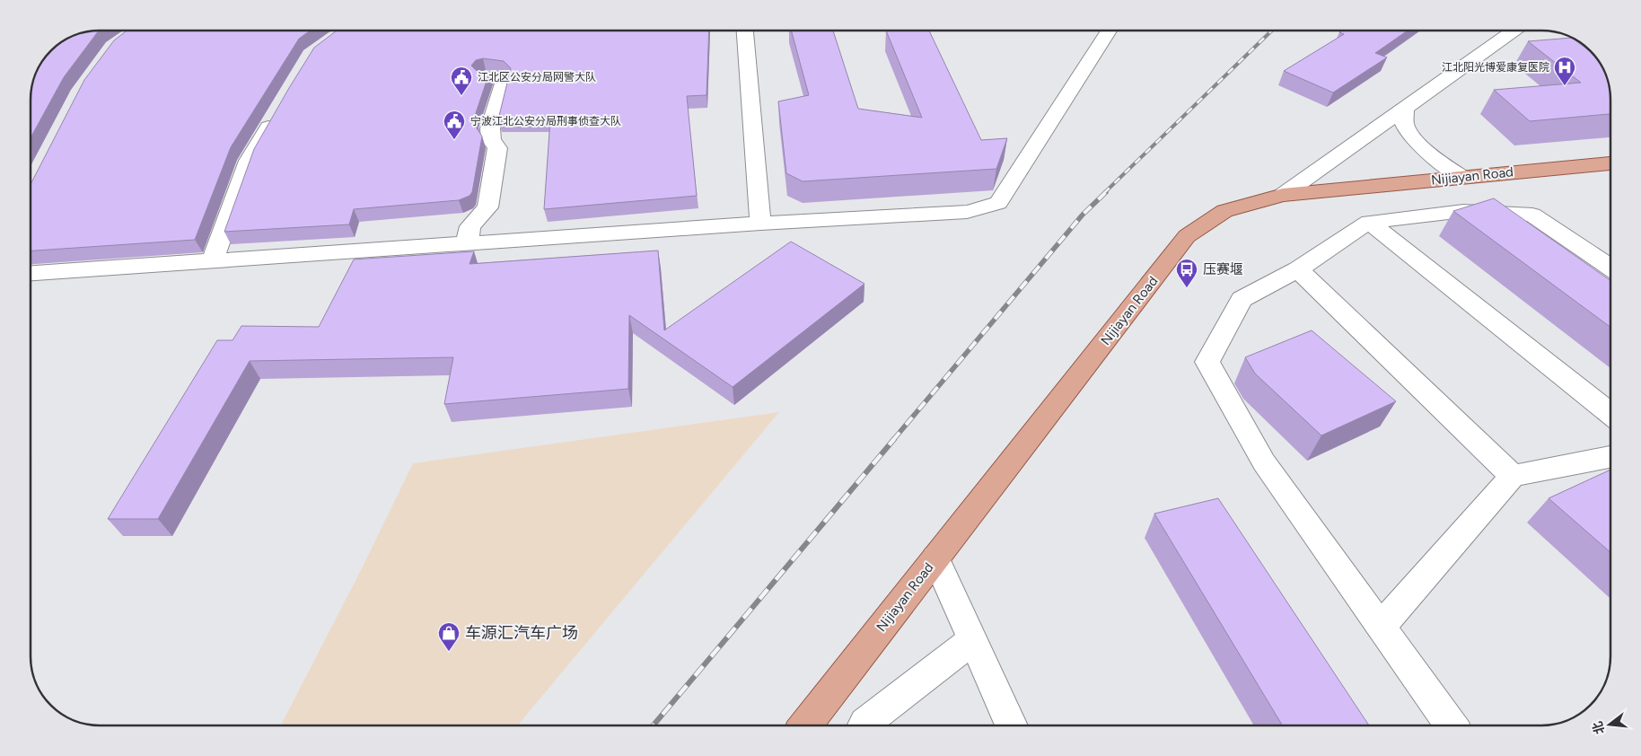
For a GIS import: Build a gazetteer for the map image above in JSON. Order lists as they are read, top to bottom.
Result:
{
  "streets": {
    "main road": ["Nijiayan Road"]
  },
  "places": {
    "hospital": ["江北阳光博爱康复医院"],
    "public building": ["江北区公安分局网警大队", "宁波江北公安分局刑事侦查大队"],
    "bus stop": ["压赛堰"],
    "shop": ["车源汇汽车广场"]
  },
  "north": "left"
}
